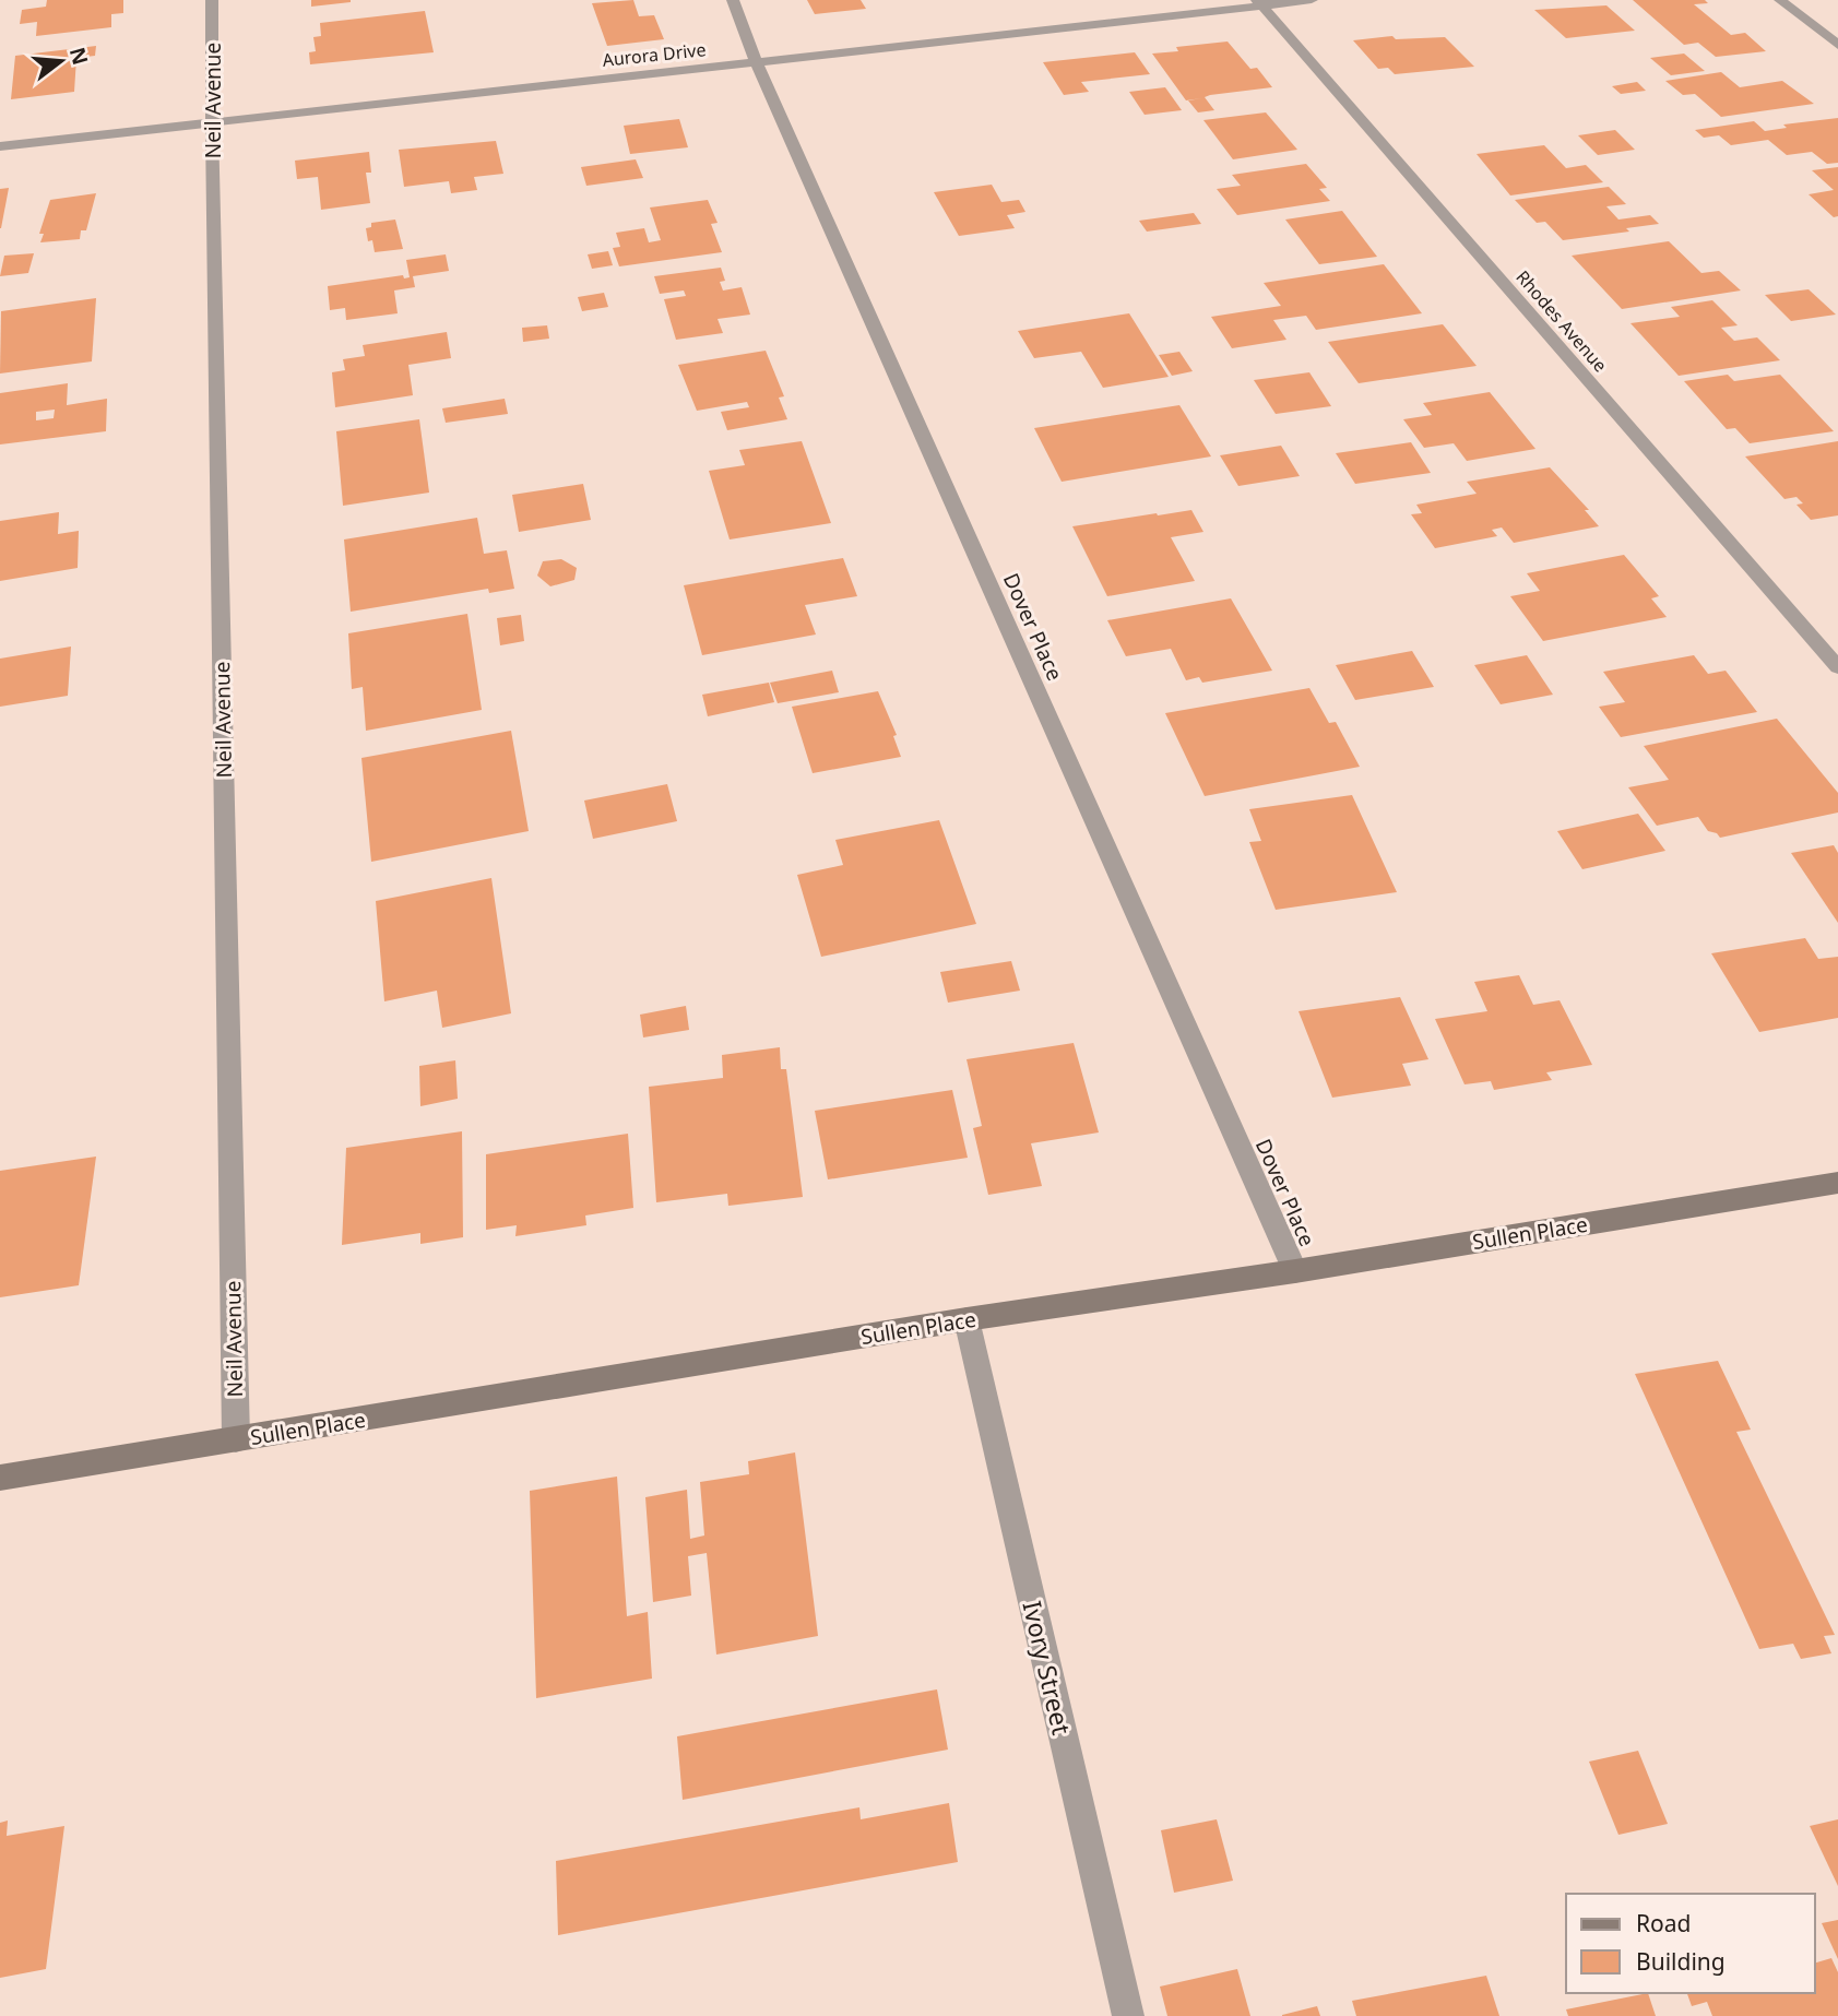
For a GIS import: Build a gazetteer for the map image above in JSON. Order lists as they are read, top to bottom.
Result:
{
  "streets": {
    "street": [
      "Aurora Drive",
      "Neil Avenue",
      "Rhodes Avenue",
      "Dover Place",
      "Sullen Place",
      "Ivory Street"
    ]
  },
  "crossings": [
    ["Aurora Drive", "Neil Avenue"],
    ["Aurora Drive", "Rhodes Avenue"],
    ["Aurora Drive", "Dover Place"],
    ["Neil Avenue", "Sullen Place"],
    ["Dover Place", "Sullen Place"],
    ["Sullen Place", "Ivory Street"]
  ],
  "legend": ["Road", "Building"],
  "north": "right"
}
